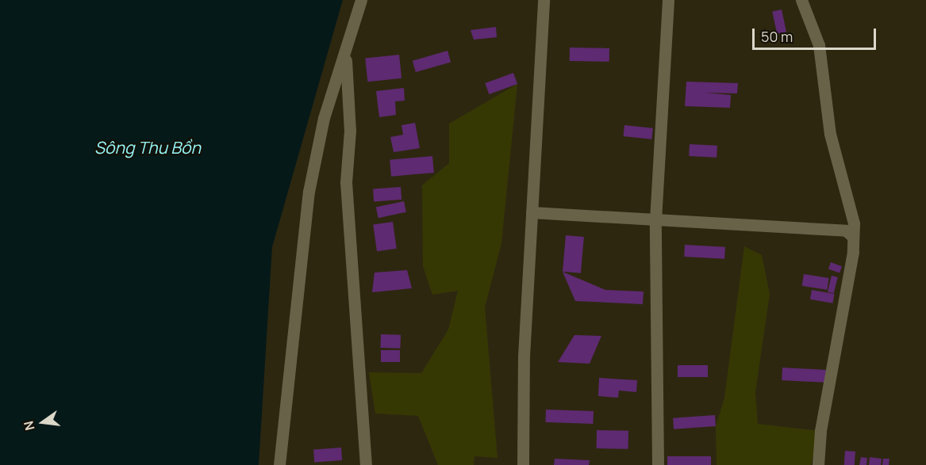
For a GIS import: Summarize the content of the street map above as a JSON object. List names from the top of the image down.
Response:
{
  "water": ["Sông Thu Bồn"],
  "scale_bar": "50 m",
  "north": "left"
}
